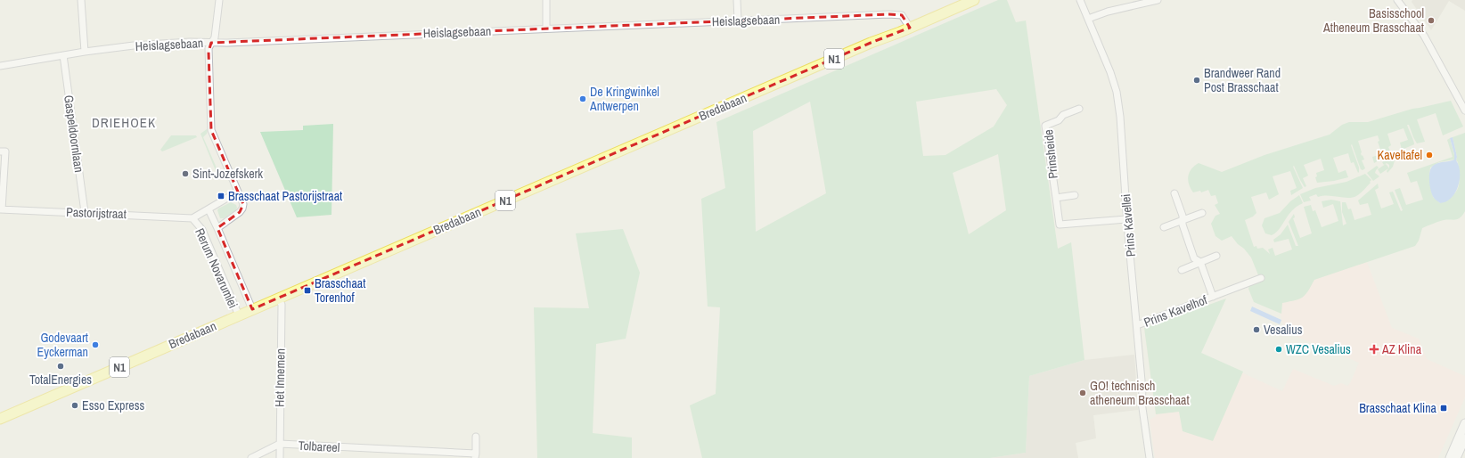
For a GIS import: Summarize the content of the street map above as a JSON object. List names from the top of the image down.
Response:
{
  "streets": {
    "main road": ["N1", "Bredabaan"],
    "street": [
      "Heislagsebaan",
      "Gaspeldoornlaan",
      "Prinsheide",
      "Pastorijstraat",
      "Prins Kavellei",
      "Rerum Novarumlei",
      "Prins Kavelhof",
      "Het Innemen",
      "Tolbareel"
    ]
  },
  "crossings": [
    ["Heislagsebaan", "Bredabaan"],
    ["Heislagsebaan", "Gaspeldoornlaan"],
    ["Heislagsebaan", "Rerum Novarumlei"],
    ["Bredabaan", "Rerum Novarumlei"],
    ["Bredabaan", "Het Innemen"],
    ["Gaspeldoornlaan", "Pastorijstraat"],
    ["Prinsheide", "Prins Kavellei"],
    ["Pastorijstraat", "Rerum Novarumlei"],
    ["Prins Kavellei", "Prins Kavelhof"],
    ["Het Innemen", "Tolbareel"]
  ],
  "districts": ["DRIEHOEK"],
  "places": {
    "other": [
      "Basisschool Atheneum Brasschaat",
      "Brandweer Rand Post Brasschaat",
      "De Kringwinkel Antwerpen",
      "Kaveltafel",
      "Sint-Jozefskerk",
      "Vesalius",
      "Godevaart Eyckerman",
      "WZC Vesalius",
      "TotalEnergies",
      "GO! technisch atheneum Brasschaat",
      "Esso Express"
    ],
    "transit": ["Brasschaat Pastorijstraat", "Brasschaat Torenhof", "Brasschaat Klina"],
    "health": ["AZ Klina"]
  }
}
